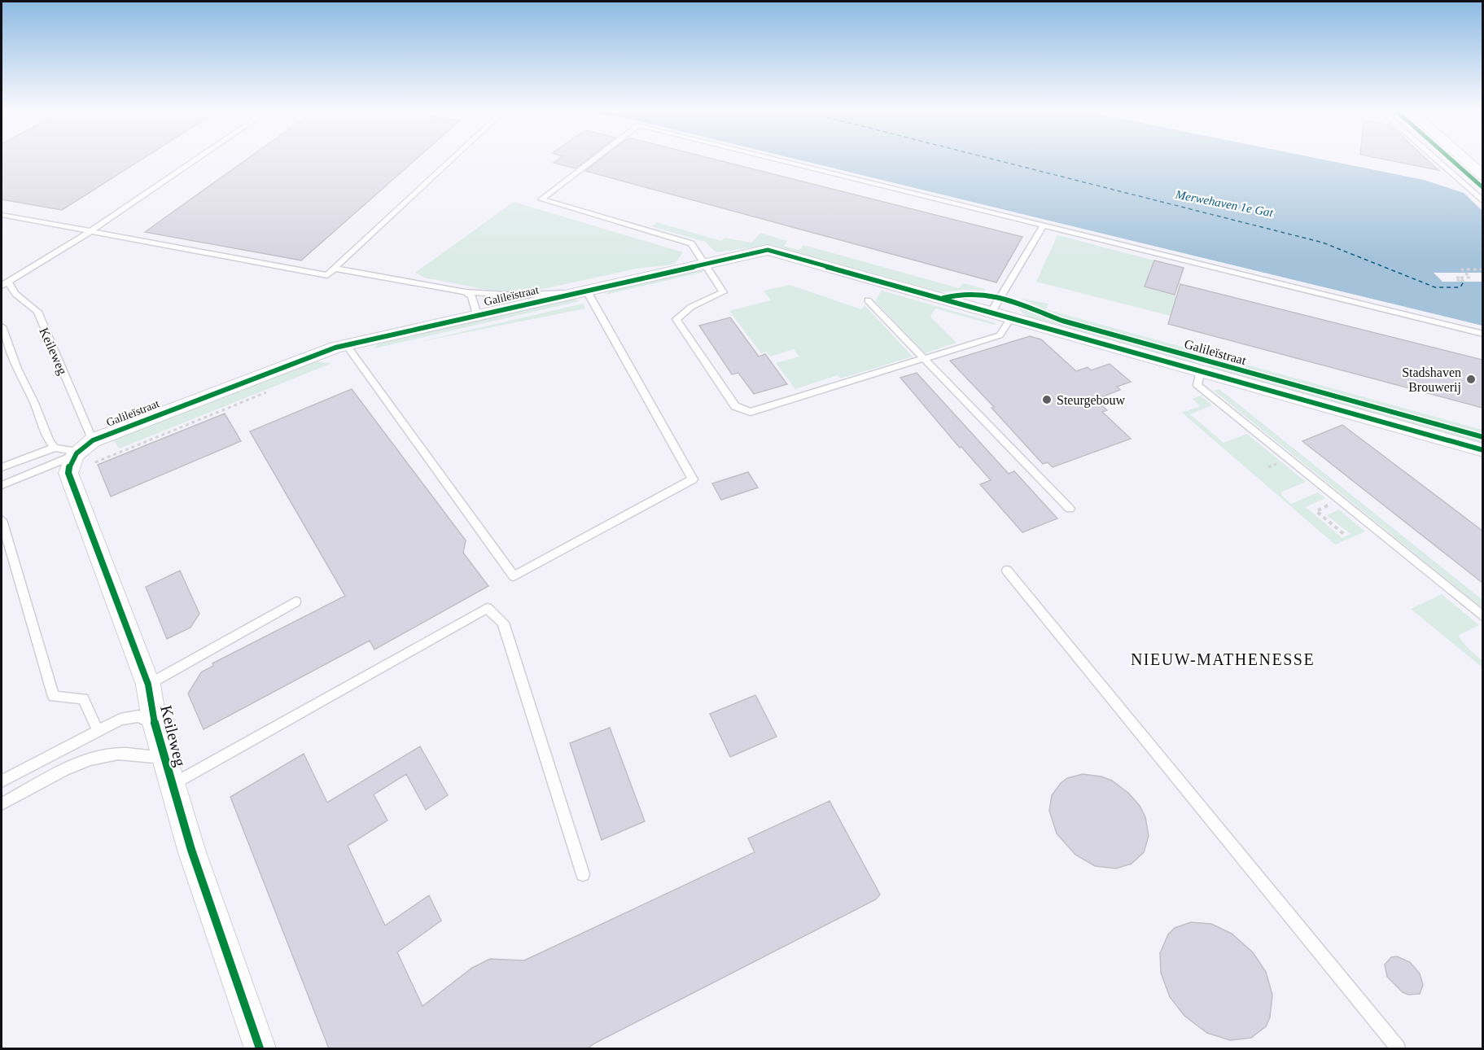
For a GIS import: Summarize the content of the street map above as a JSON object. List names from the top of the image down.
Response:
{
  "streets": {
    "street": ["Galileïstraat", "Keileweg"]
  },
  "crossings": [
    ["Galileïstraat", "Keileweg"]
  ],
  "districts": ["NIEUW-MATHENESSE"],
  "water": ["Merwehaven 1e Gat"],
  "places": ["Stadshaven Brouwerij", "Steurgebouw"]
}
